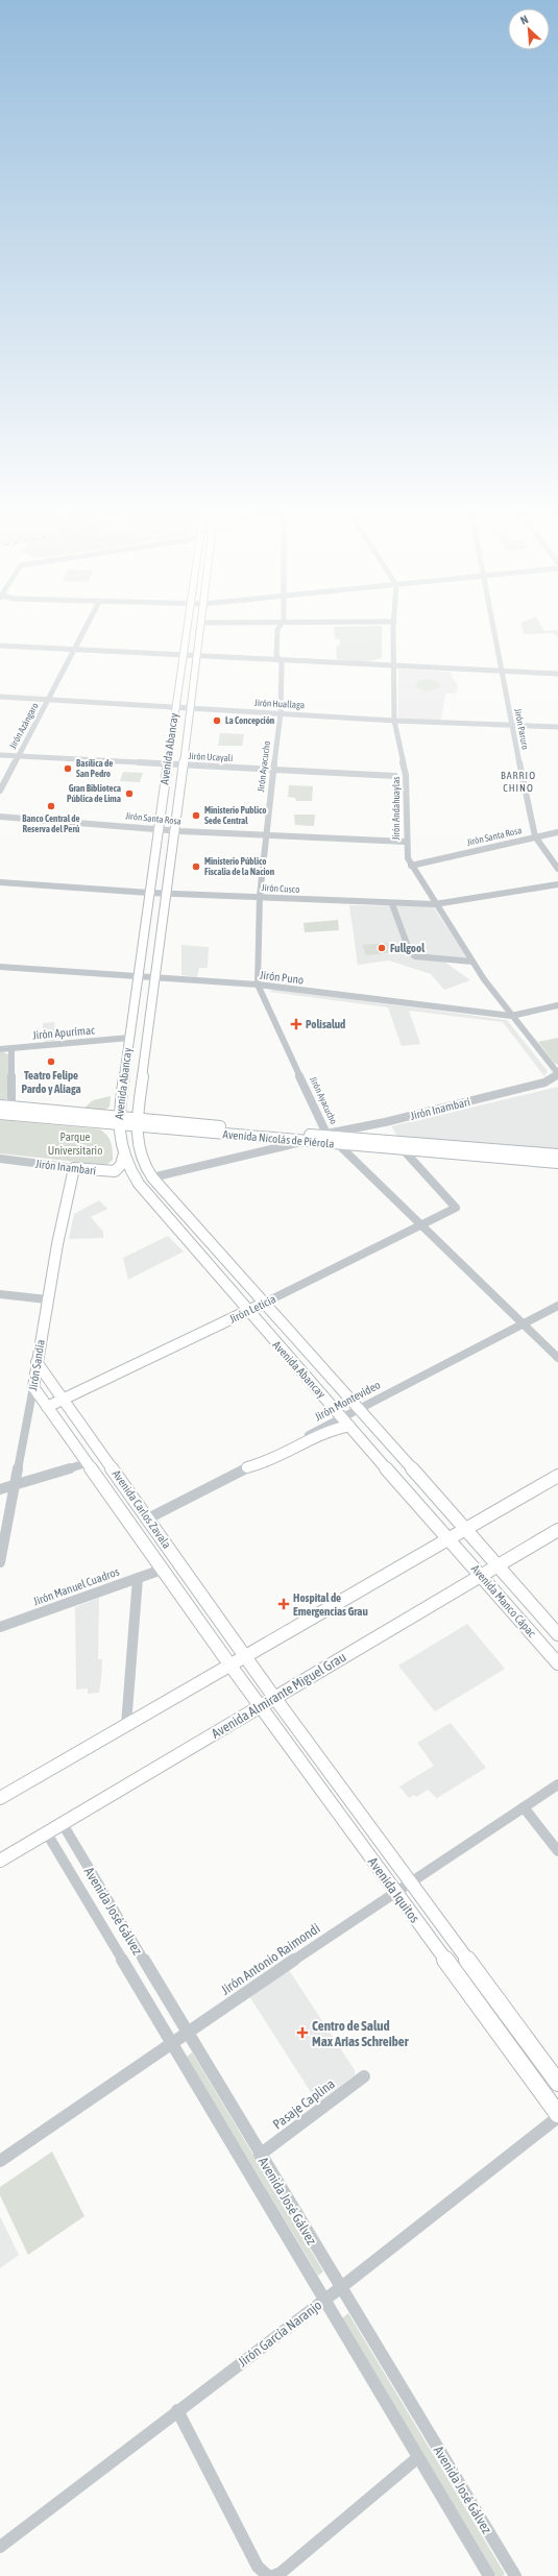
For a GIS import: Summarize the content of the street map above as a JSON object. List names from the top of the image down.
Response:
{
  "streets": {
    "main road": [
      "Avenida Abancay",
      "Jirón Inambari",
      "Avenida Nicolás de Piérola",
      "Jirón Leticia",
      "Jirón Sandía",
      "Avenida Carlos Zavala",
      "Avenida Manco Cápac",
      "Avenida Almirante Miguel Grau",
      "Avenida Iquitos"
    ],
    "street": [
      "Jirón Huallaga",
      "Jirón Azángaro",
      "Jirón Paruro",
      "Jirón Ucayali",
      "Jirón Ayacucho",
      "Jirón Andahuaylas",
      "Jirón Santa Rosa",
      "Jirón Cusco",
      "Jirón Puno",
      "Jirón Apurímac",
      "Jirón Montevideo",
      "Jirón Manuel Cuadros",
      "Avenida José Gálvez",
      "Jirón Antonio Raimondi",
      "Pasaje Caplina",
      "Jirón García Naranjo"
    ]
  },
  "crossings": [
    ["Jirón Huallaga", "Jirón Azángaro"],
    ["Jirón Huallaga", "Jirón Paruro"],
    ["Jirón Huallaga", "Avenida Abancay"],
    ["Jirón Huallaga", "Jirón Ayacucho"],
    ["Jirón Huallaga", "Jirón Andahuaylas"],
    ["Jirón Azángaro", "Jirón Ucayali"],
    ["Jirón Paruro", "Jirón Santa Rosa"],
    ["Avenida Abancay", "Jirón Ucayali"],
    ["Avenida Abancay", "Jirón Santa Rosa"],
    ["Avenida Abancay", "Jirón Cusco"],
    ["Avenida Abancay", "Jirón Puno"],
    ["Avenida Abancay", "Jirón Apurímac"],
    ["Avenida Abancay", "Jirón Inambari"],
    ["Avenida Abancay", "Avenida Nicolás de Piérola"],
    ["Avenida Abancay", "Jirón Leticia"],
    ["Avenida Abancay", "Jirón Montevideo"],
    ["Avenida Abancay", "Avenida Manco Cápac"],
    ["Jirón Ucayali", "Jirón Ayacucho"],
    ["Jirón Ucayali", "Jirón Andahuaylas"],
    ["Jirón Ayacucho", "Jirón Santa Rosa"],
    ["Jirón Ayacucho", "Jirón Cusco"],
    ["Jirón Ayacucho", "Jirón Puno"],
    ["Jirón Ayacucho", "Jirón Inambari"],
    ["Jirón Ayacucho", "Avenida Nicolás de Piérola"],
    ["Jirón Andahuaylas", "Jirón Santa Rosa"],
    ["Jirón Andahuaylas", "Jirón Cusco"],
    ["Jirón Andahuaylas", "Jirón Puno"],
    ["Jirón Andahuaylas", "Jirón Inambari"],
    ["Jirón Inambari", "Avenida Nicolás de Piérola"],
    ["Jirón Inambari", "Jirón Sandía"],
    ["Avenida Nicolás de Piérola", "Jirón Leticia"],
    ["Jirón Leticia", "Avenida Carlos Zavala"],
    ["Jirón Sandía", "Avenida Carlos Zavala"],
    ["Avenida Carlos Zavala", "Jirón Manuel Cuadros"],
    ["Avenida Carlos Zavala", "Avenida Iquitos"],
    ["Avenida Manco Cápac", "Avenida Almirante Miguel Grau"],
    ["Avenida Almirante Miguel Grau", "Avenida Iquitos"],
    ["Avenida Almirante Miguel Grau", "Avenida José Gálvez"],
    ["Avenida Iquitos", "Jirón Antonio Raimondi"],
    ["Avenida Iquitos", "Jirón García Naranjo"],
    ["Avenida José Gálvez", "Jirón Antonio Raimondi"],
    ["Avenida José Gálvez", "Pasaje Caplina"],
    ["Avenida José Gálvez", "Jirón García Naranjo"]
  ],
  "districts": ["BARRIO CHINO"],
  "parks": ["Parque Universitario"],
  "places": {
    "other": [
      "La Concepción",
      "Basílica de San Pedro",
      "Gran Biblioteca Pública de Lima",
      "Banco Central de Reserva del Perú",
      "Ministerio Publico Sede Central",
      "Ministerio Público Fiscalia de la Nacion",
      "Fullgool",
      "Teatro Felipe Pardo y Aliaga"
    ],
    "health": ["Polisalud", "Hospital de Emergencias Grau", "Centro de Salud Max Arias Schreiber"]
  },
  "north": "top left"
}
